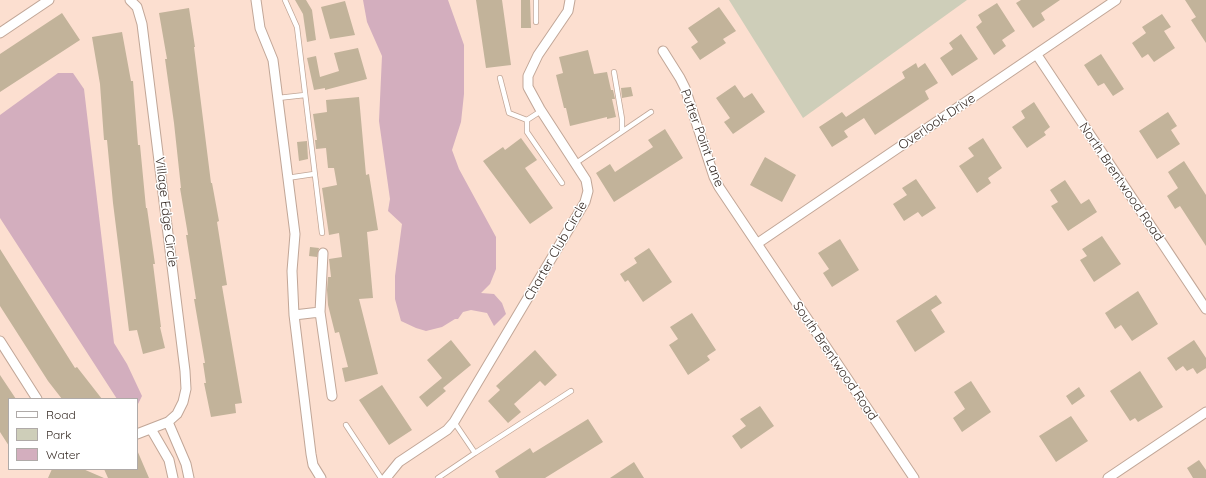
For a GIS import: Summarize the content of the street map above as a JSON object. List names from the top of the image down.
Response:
{
  "streets": {
    "street": [
      "Overlook Drive",
      "Putter Point Lane",
      "North Brentwood Road",
      "Village Edge Circle",
      "Charter Club Circle",
      "South Brentwood Road"
    ]
  },
  "crossings": [
    ["Overlook Drive", "Putter Point Lane"],
    ["Overlook Drive", "North Brentwood Road"],
    ["Overlook Drive", "South Brentwood Road"],
    ["Putter Point Lane", "South Brentwood Road"]
  ],
  "legend": ["Road", "Park", "Water"]
}
